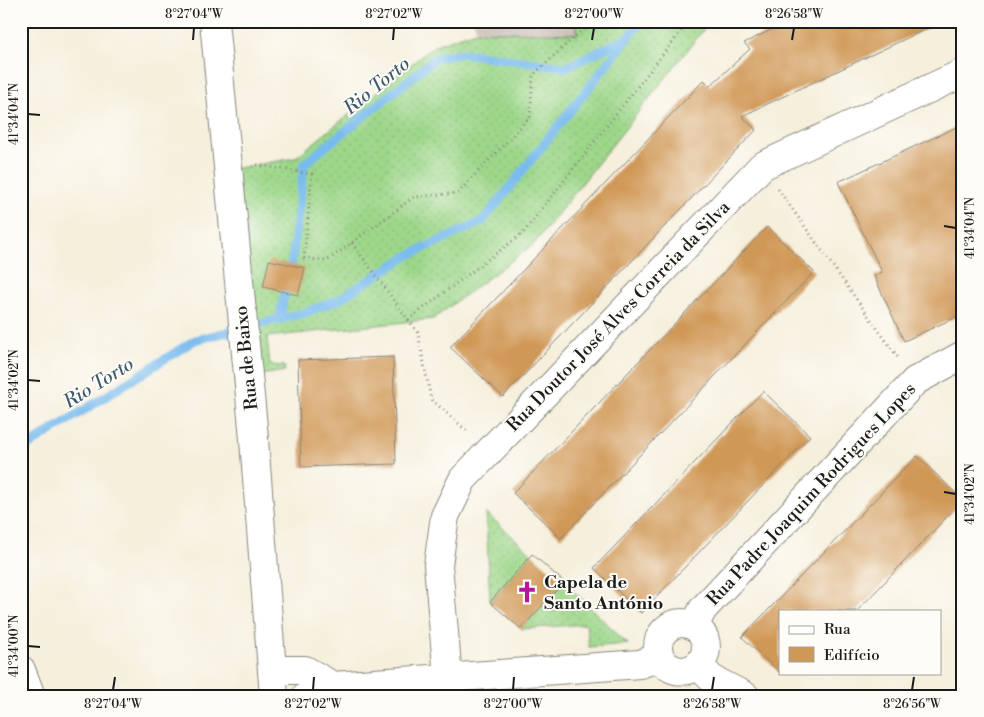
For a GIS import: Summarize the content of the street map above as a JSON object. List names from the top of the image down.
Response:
{
  "streets": {
    "street": ["Rua Doutor José Alves Correia da Silva", "Rua de Baixo", "Rua Padre Joaquim Rodrigues Lopes"]
  },
  "water": ["Rio Torto"],
  "places": {
    "church": ["Capela de Santo António"]
  },
  "legend": ["Rua", "Edifício"],
  "coordinates": [
    "8°27'04\"W",
    "8°27'02\"W",
    "8°27'00\"W",
    "8°26'58\"W",
    "41°34'04\"N",
    "41°34'02\"N",
    "41°34'00\"N",
    "8°26'56\"W"
  ]
}
